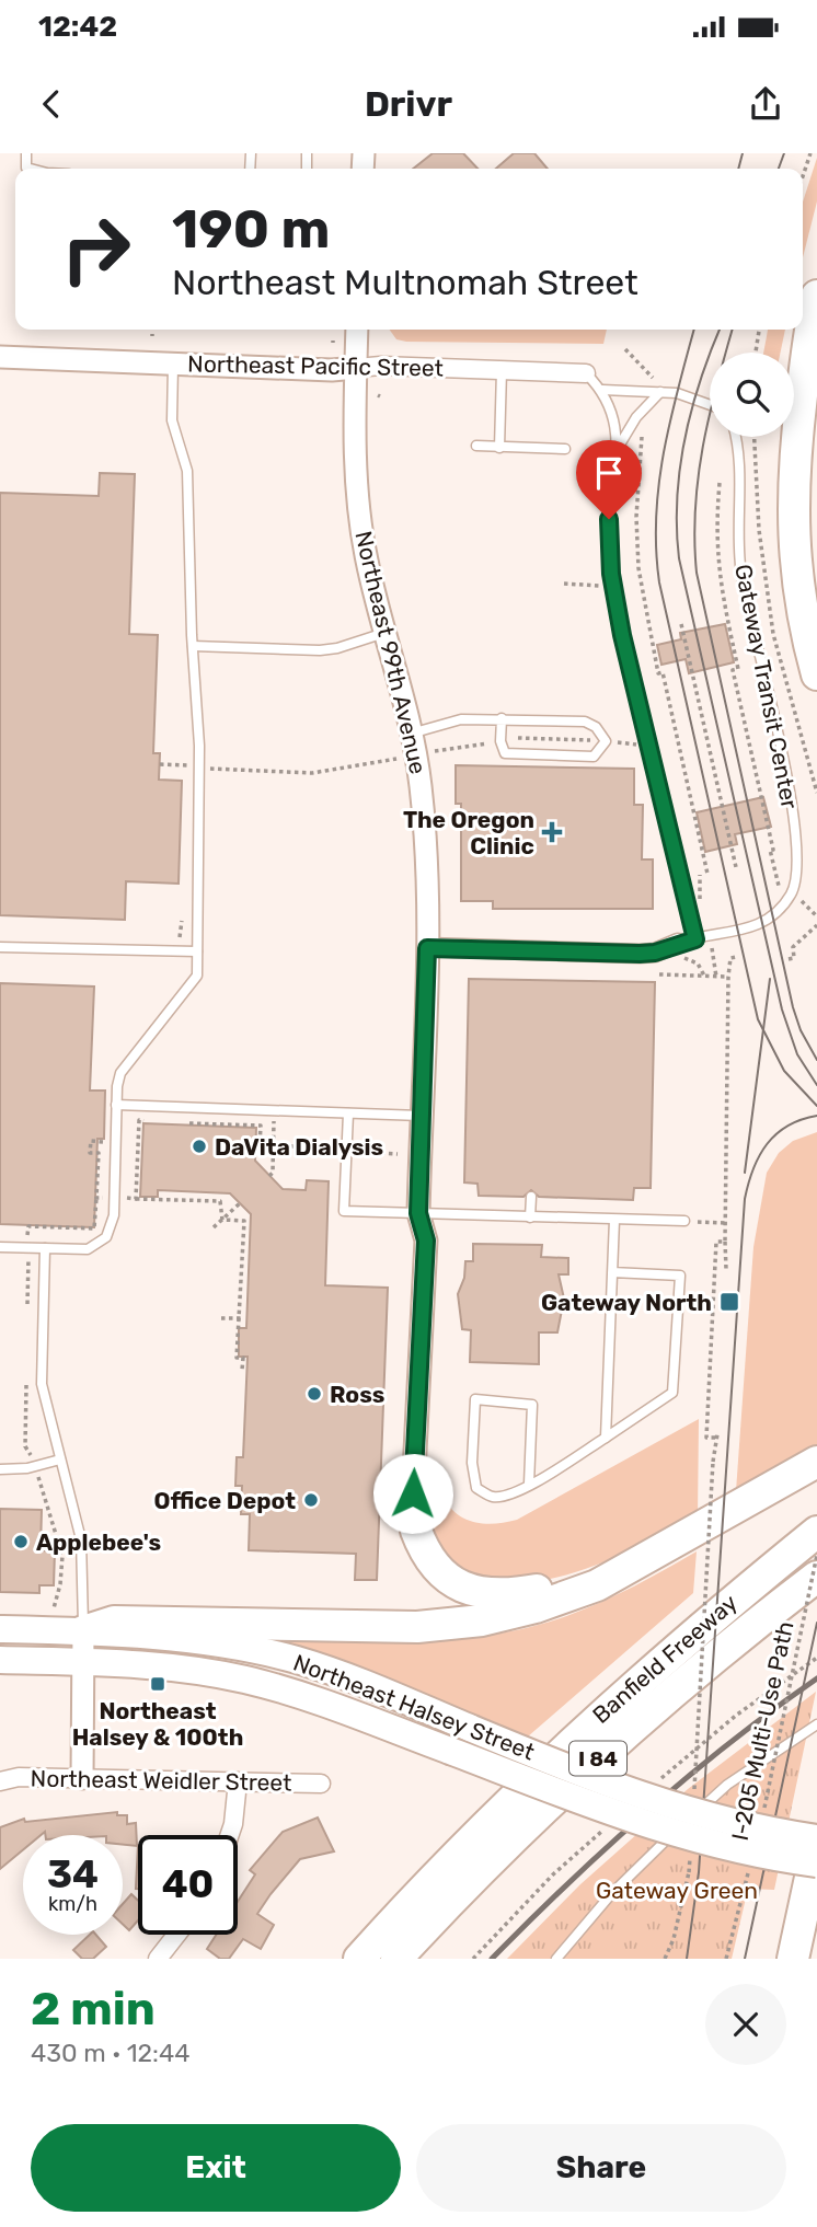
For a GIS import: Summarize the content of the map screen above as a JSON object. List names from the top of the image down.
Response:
{
  "streets": {
    "highway": ["Banfield Freeway", "I 84"],
    "main road": ["Northeast Halsey Street"],
    "street": ["Northeast Pacific Street", "Northeast 99th Avenue", "Northeast Weidler Street"],
    "lane": ["Gateway Transit Center"],
    "path": ["I-205 Multi-Use Path"]
  },
  "crossings": [
    ["Northeast Pacific Street", "Northeast 99th Avenue"]
  ],
  "parks": ["Gateway Green"],
  "places": {
    "health": ["The Oregon Clinic"],
    "other": [
      "DaVita Dialysis",
      "Ross",
      "Office Depot",
      "Applebee's"
    ],
    "transit": ["Gateway North", "Northeast Halsey & 100th"]
  },
  "page": {
    "status": "12:42",
    "header": "Drivr",
    "turn": ["190 m", "Northeast Multnomah Street"],
    "speed": "34 km/h",
    "limit": "40",
    "heading": ["2 min", "430 m · 12:44"],
    "buttons": ["Exit", "Share"]
  }
}
